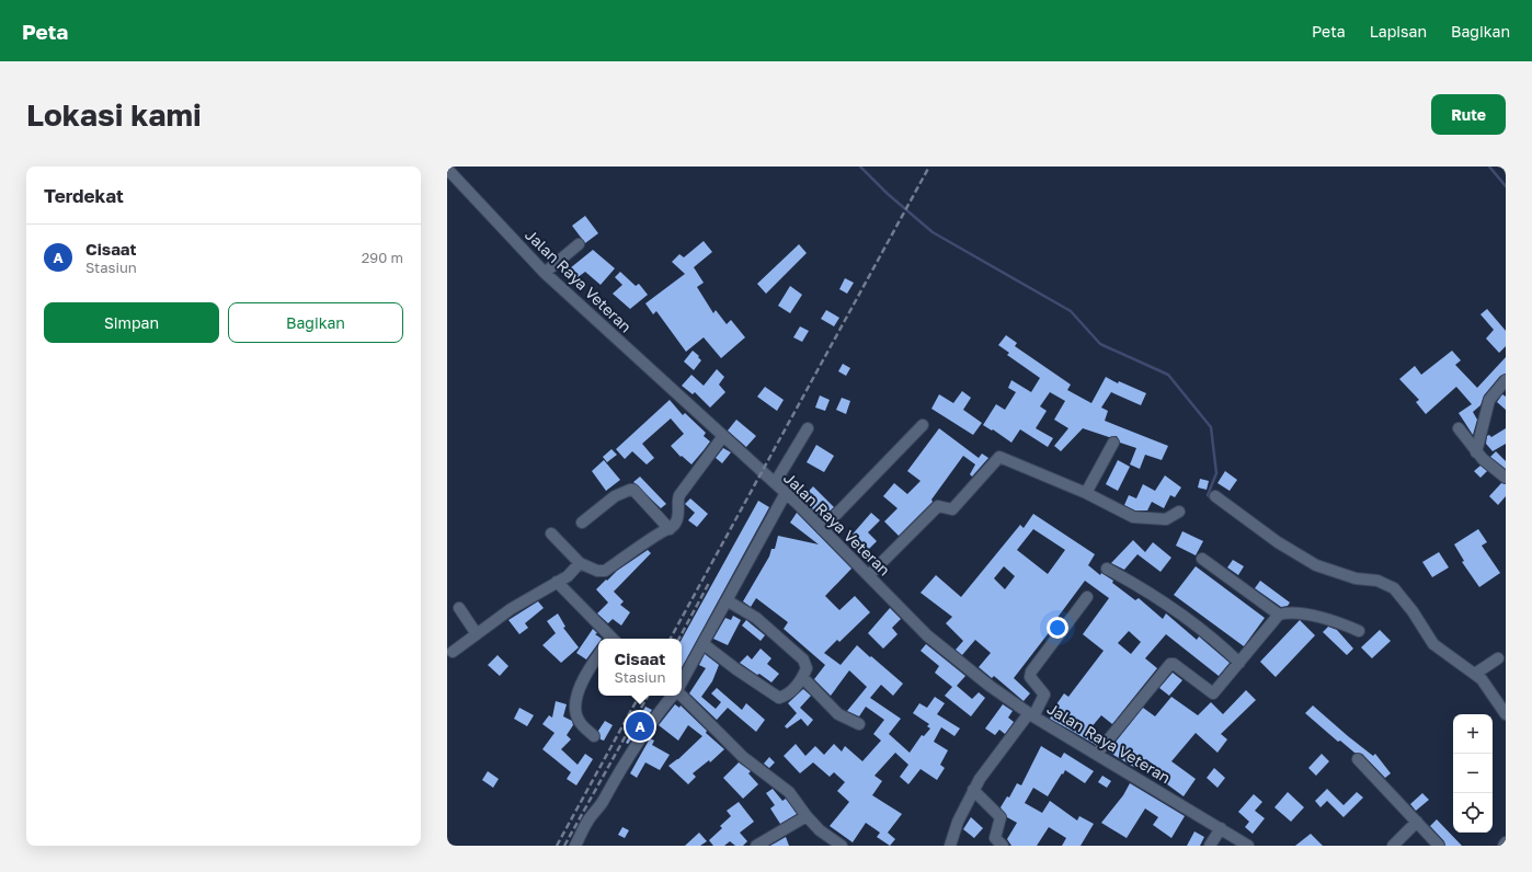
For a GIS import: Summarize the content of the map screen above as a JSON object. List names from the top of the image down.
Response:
{
  "streets": {
    "street": ["Jalan Raya Veteran"]
  },
  "page": {
    "header": "Peta",
    "nav": ["Peta", "Lapisan", "Bagikan"],
    "buttons": [
      "Rute",
      ["Simpan", "Bagikan"]
    ],
    "title": "Lokasi kami",
    "heading": "Terdekat",
    "list": [
      {
        "mark": "A",
        "name": "Cisaat",
        "note": "Stasiun",
        "value": "290 m"
      }
    ],
    "popup": ["Cisaat", "Stasiun"],
    "pins": "A",
    "map_buttons": ["+", "−"]
  }
}
